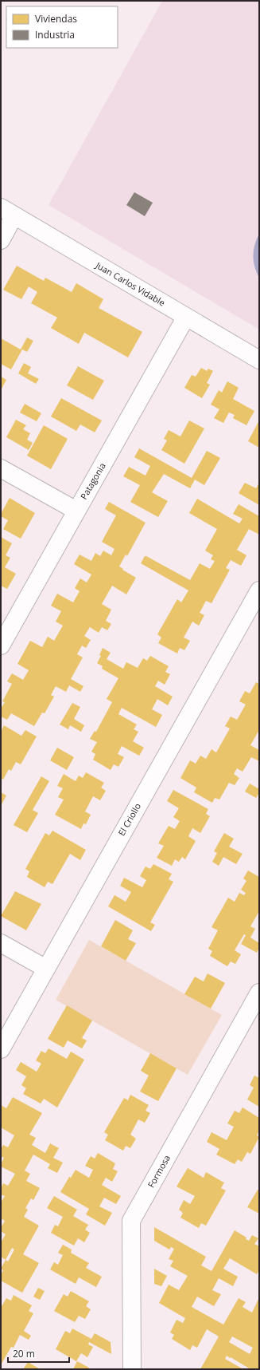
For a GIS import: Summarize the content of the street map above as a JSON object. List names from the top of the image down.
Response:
{
  "streets": {
    "street": [
      "Juan Carlos Vidable",
      "Patagonia",
      "El Criollo",
      "Formosa"
    ]
  },
  "crossings": [
    ["Juan Carlos Vidable", "Patagonia"]
  ],
  "legend": ["Viviendas", "Industria"],
  "scale_bar": "20 m"
}
